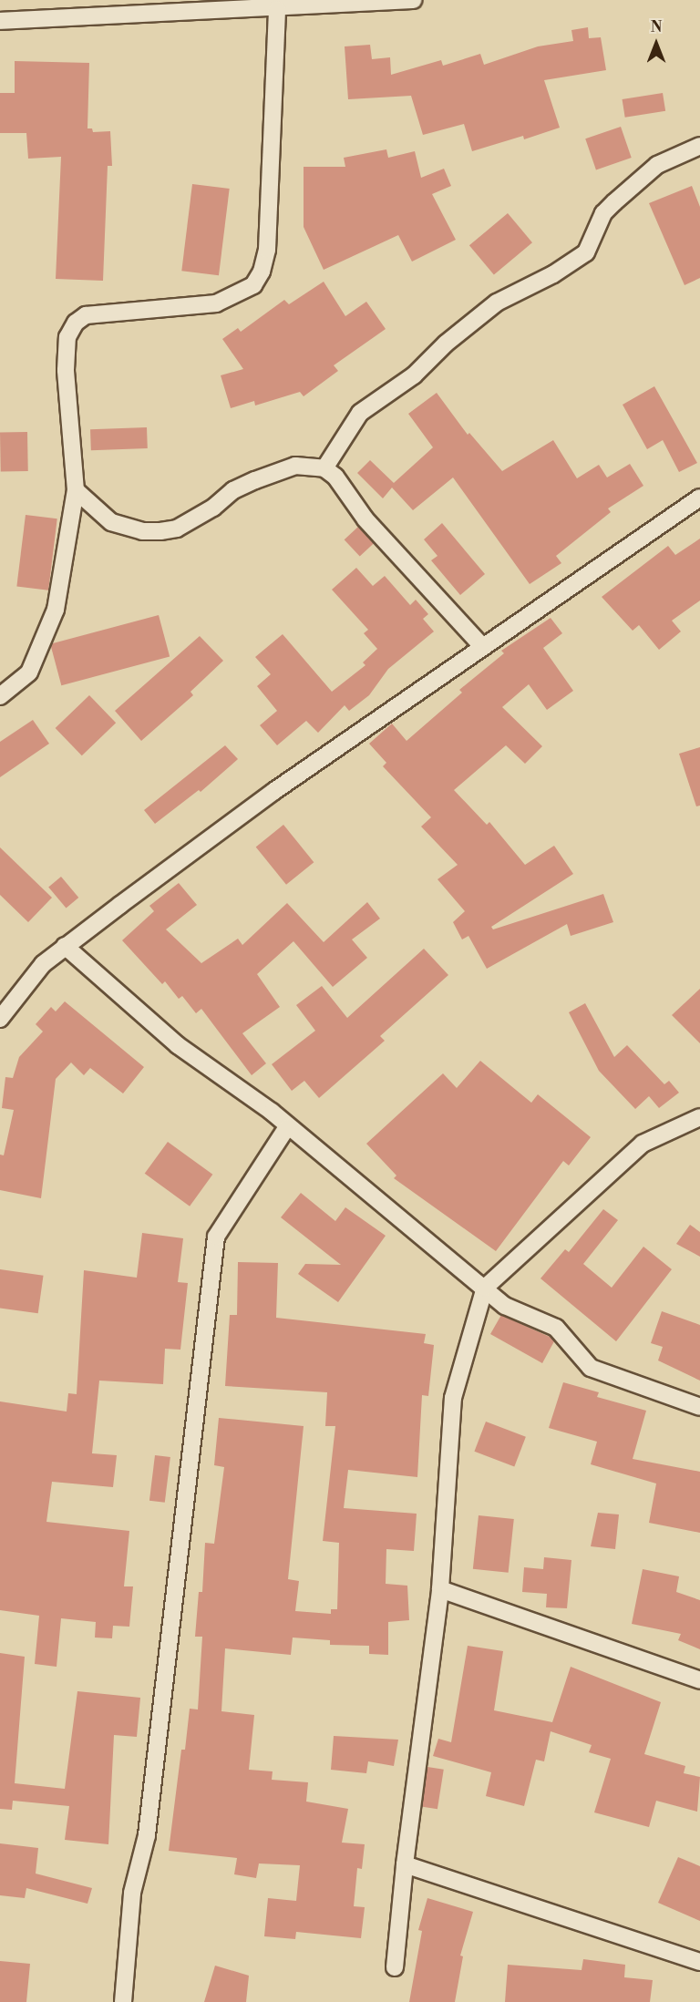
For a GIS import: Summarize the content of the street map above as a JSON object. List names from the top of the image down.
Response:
{
  "north": "top"
}
